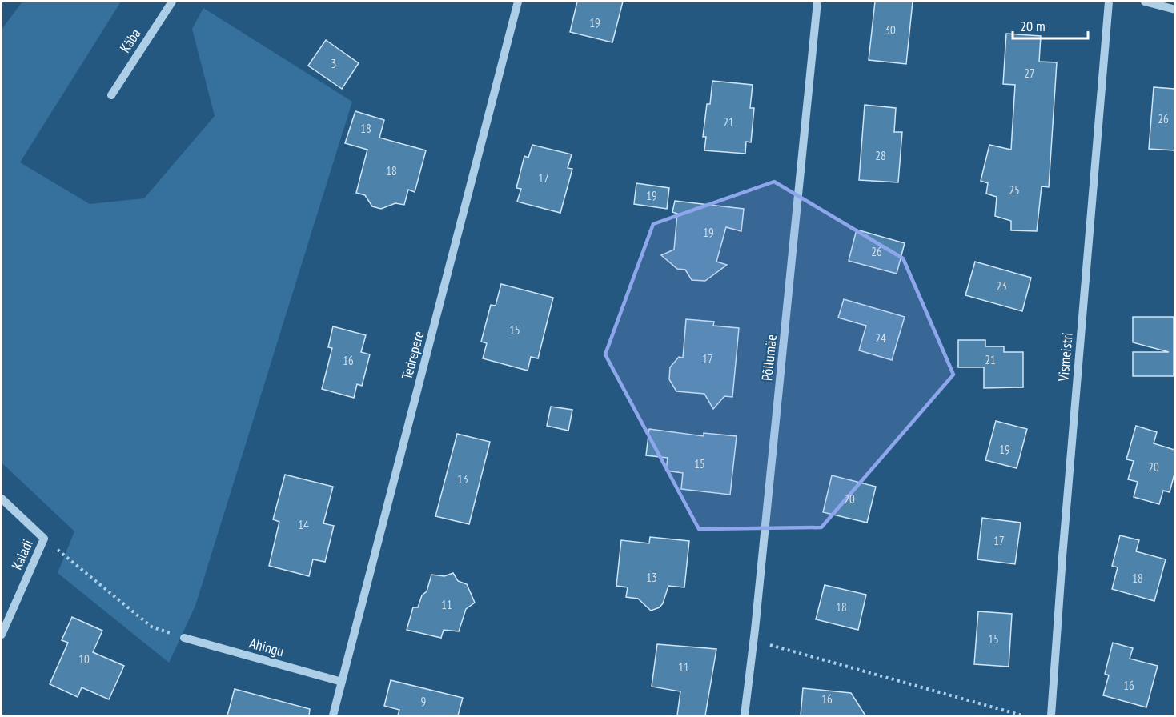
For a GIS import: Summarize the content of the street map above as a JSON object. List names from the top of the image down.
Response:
{
  "streets": {
    "street": [
      "Käba",
      "Tedrepere",
      "Vismeistri",
      "Põllumäe",
      "Kaladi",
      "Ahingu"
    ]
  },
  "crossings": [
    ["Tedrepere", "Ahingu"]
  ],
  "house_numbers": [
    "19",
    "30",
    "3",
    "27",
    "26",
    "21",
    "18",
    "28",
    "18",
    "17",
    "25",
    "19",
    "19",
    "26",
    "23",
    "15",
    "24",
    "17",
    "21",
    "16",
    "19",
    "15",
    "20",
    "13",
    "20",
    "14",
    "17",
    "13",
    "18",
    "11",
    "18",
    "15",
    "10",
    "11",
    "16",
    "16",
    "9"
  ],
  "scale_bar": "20 m"
}
